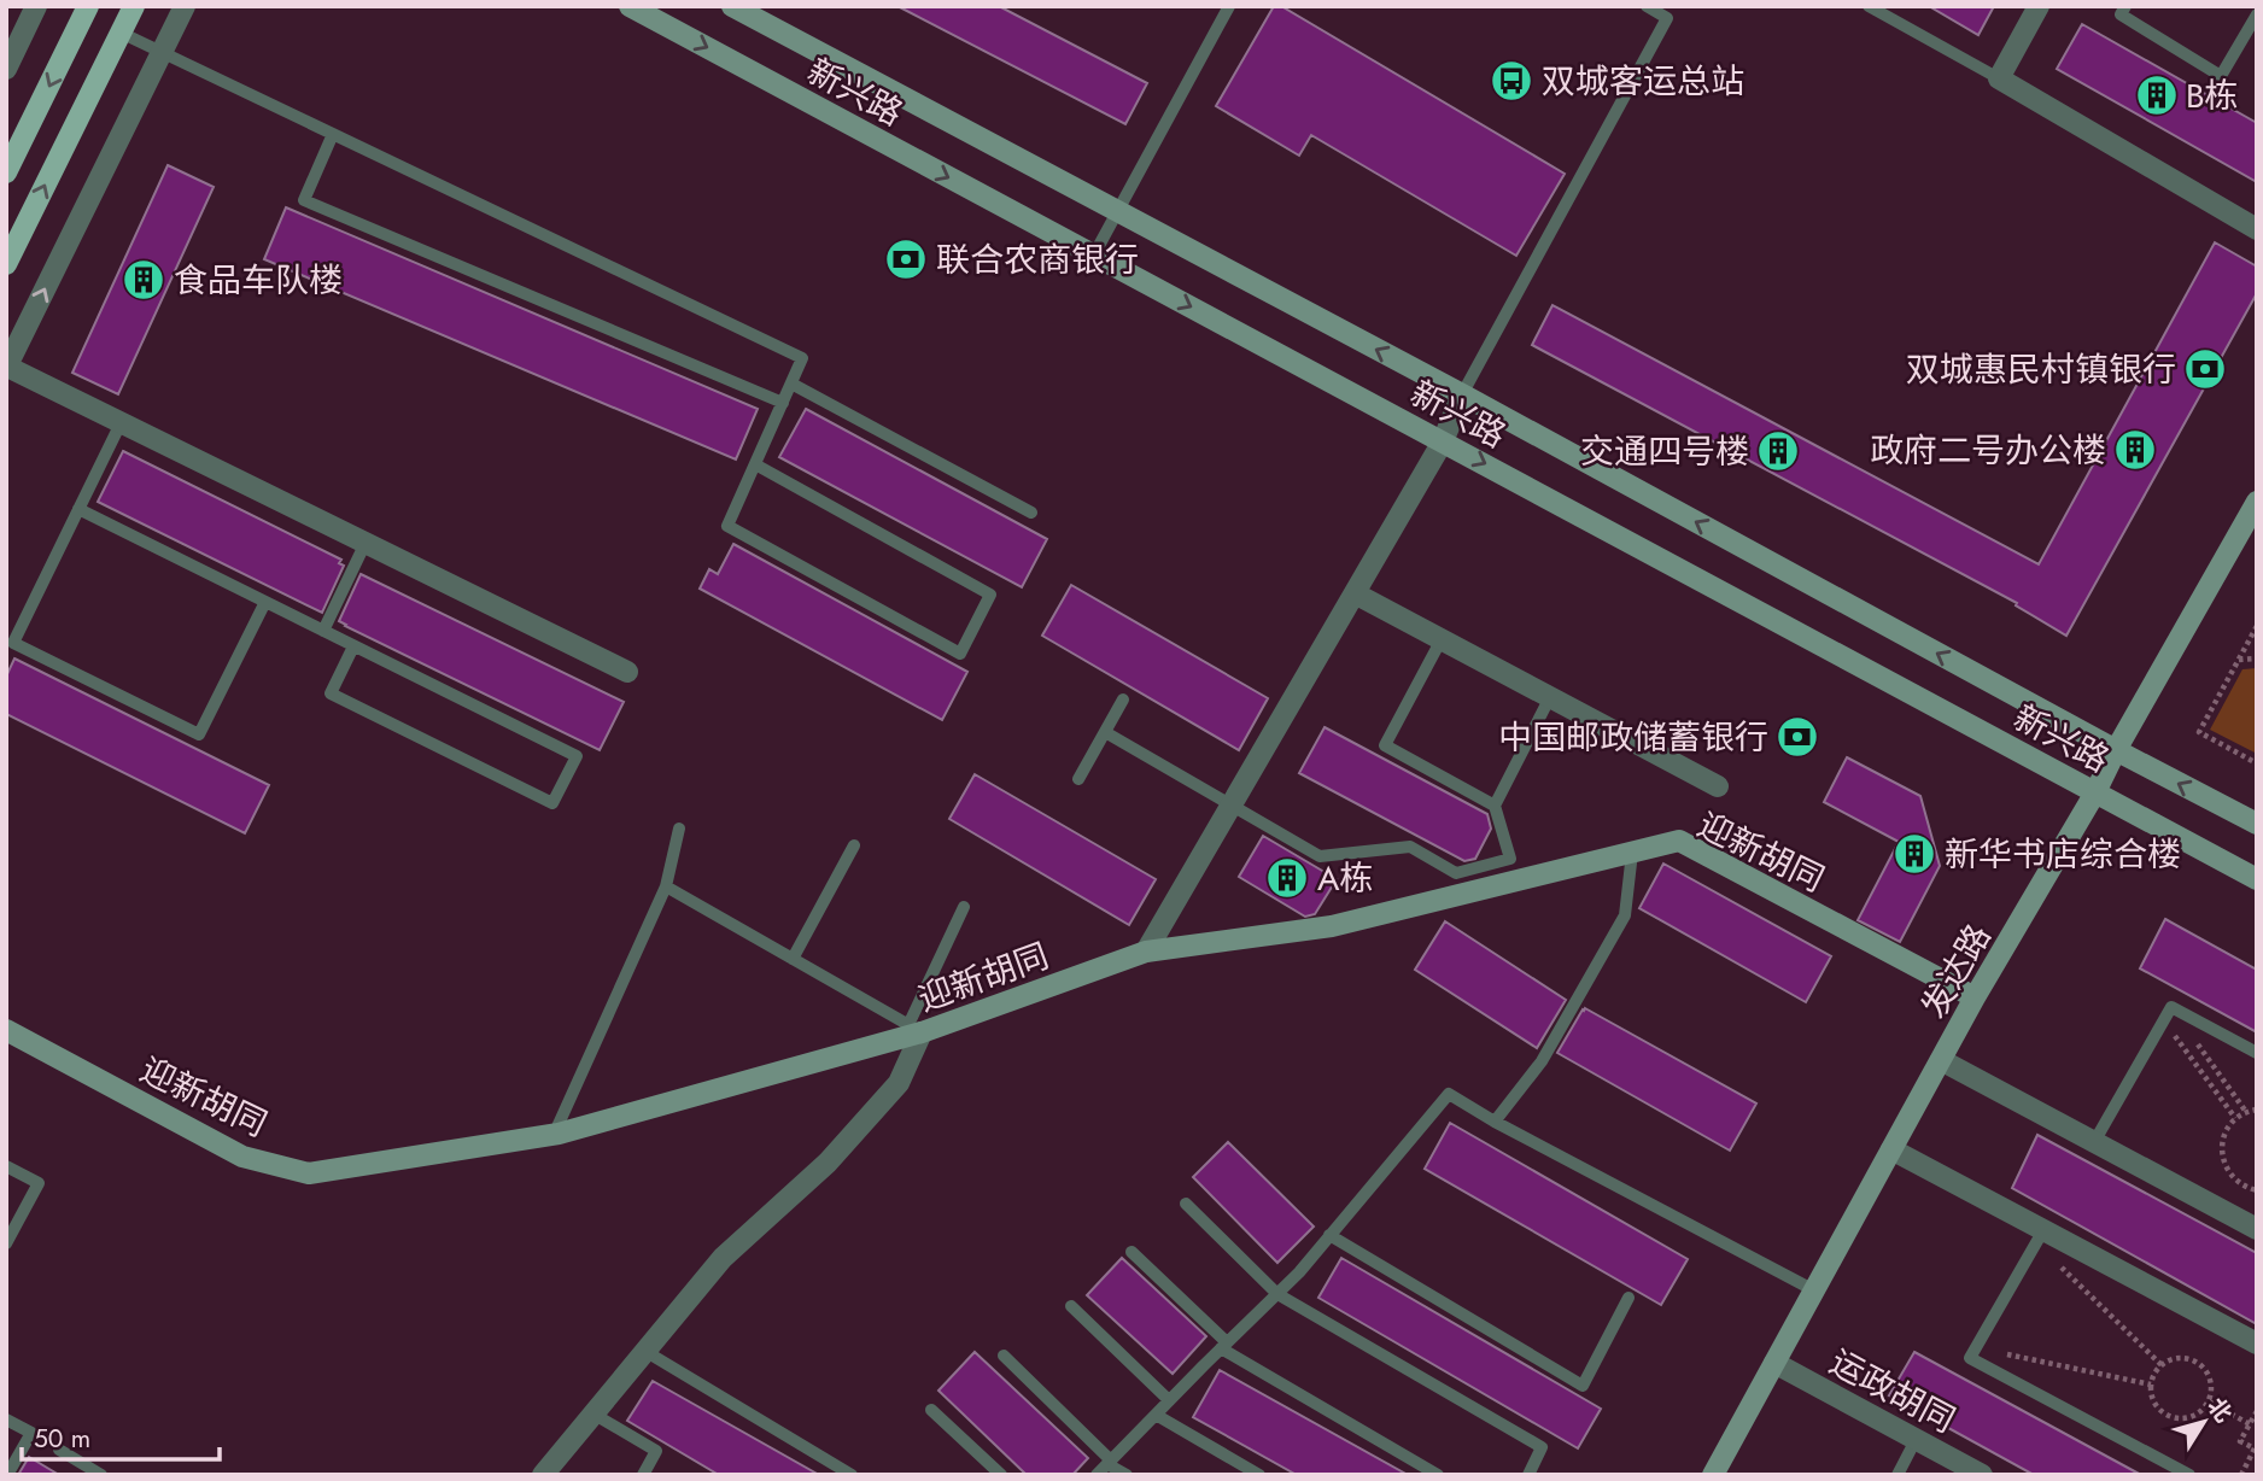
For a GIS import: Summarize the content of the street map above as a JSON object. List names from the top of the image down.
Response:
{
  "streets": {
    "main road": ["新兴路", "迎新胡同", "发达路"],
    "street": ["运政胡同"]
  },
  "crossings": [
    ["新兴路", "发达路"],
    ["迎新胡同", "发达路"],
    ["发达路", "运政胡同"]
  ],
  "places": {
    "bus stop": ["双城客运总站"],
    "building": [
      "B栋",
      "食品车队楼",
      "政府二号办公楼",
      "交通四号楼",
      "新华书店综合楼",
      "A栋"
    ],
    "bank": ["联合农商银行", "双城惠民村镇银行", "中国邮政储蓄银行"]
  },
  "scale_bar": "50 m",
  "north": "top right"
}
